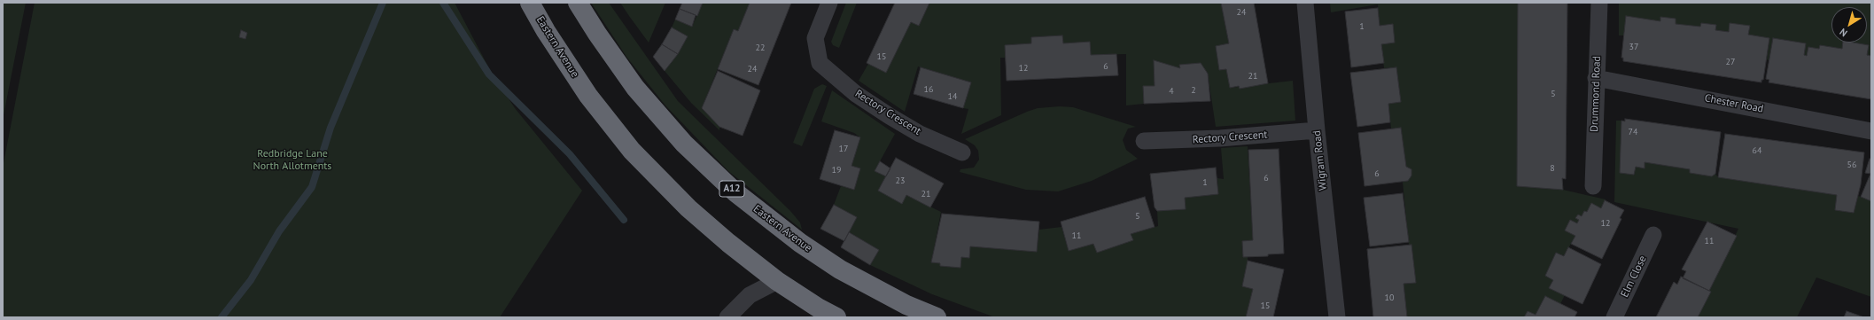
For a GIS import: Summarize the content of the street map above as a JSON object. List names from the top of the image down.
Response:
{
  "streets": {
    "highway": ["Eastern Avenue", "A12"],
    "street": [
      "Drummond Road",
      "Chester Road",
      "Rectory Crescent",
      "Wigram Road",
      "Elm Close"
    ]
  },
  "crossings": [
    ["Drummond Road", "Chester Road"],
    ["Rectory Crescent", "Wigram Road"]
  ],
  "parks": ["Redbridge Lane North Allotments"],
  "house_numbers": [
    "24",
    "1",
    "37",
    "22",
    "15",
    "27",
    "6",
    "12",
    "24",
    "21",
    "16",
    "2",
    "4",
    "5",
    "14",
    "74",
    "17",
    "64",
    "56",
    "8",
    "19",
    "6",
    "6",
    "23",
    "1",
    "21",
    "5",
    "12",
    "11",
    "11",
    "10",
    "15"
  ],
  "north": "bottom left"
}
